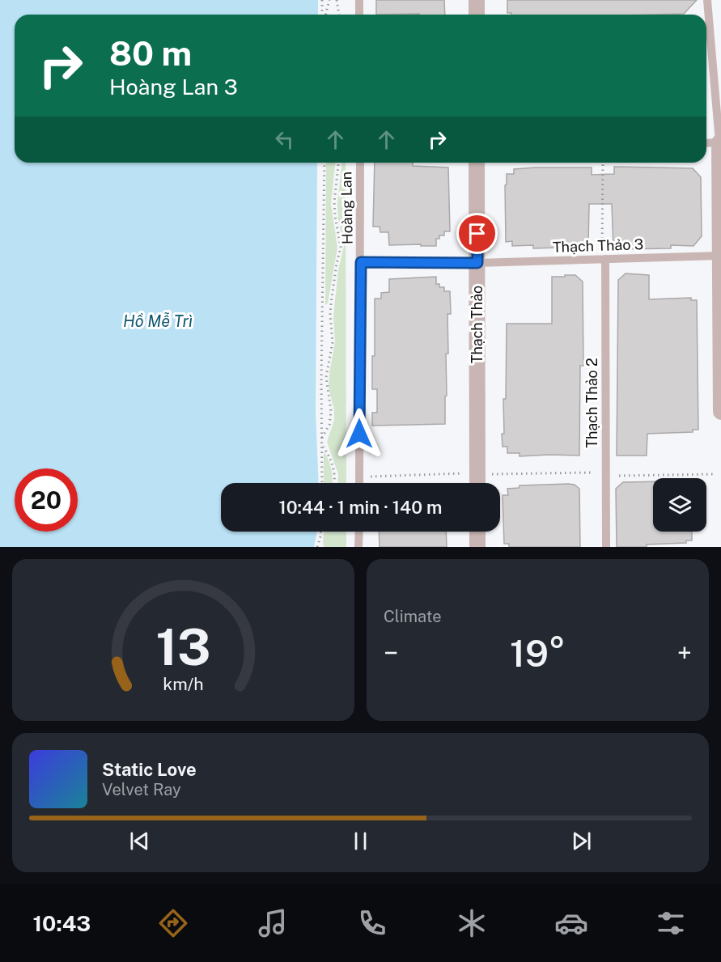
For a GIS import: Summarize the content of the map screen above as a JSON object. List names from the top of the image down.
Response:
{
  "streets": {
    "street": ["Thạch Thảo"],
    "lane": ["Hoàng Lan", "Thạch Thảo 3", "Thạch Thảo 2"]
  },
  "crossings": [
    ["Hoàng Lan", "Thạch Thảo 3"],
    ["Thạch Thảo 3", "Thạch Thảo"],
    ["Thạch Thảo 3", "Thạch Thảo 2"]
  ],
  "water": ["Hồ Mễ Trì"],
  "page": {
    "turn": ["80 m", "Hoàng Lan 3"],
    "limit": "20",
    "trip": "10:44 · 1 min · 140 m",
    "tile": "Climate",
    "heat": ["−", "19°", "+"],
    "song": ["Static Love", "Velvet Ray"],
    "tabs": "10:43",
    "gauge": ["13", "km/h"]
  }
}
